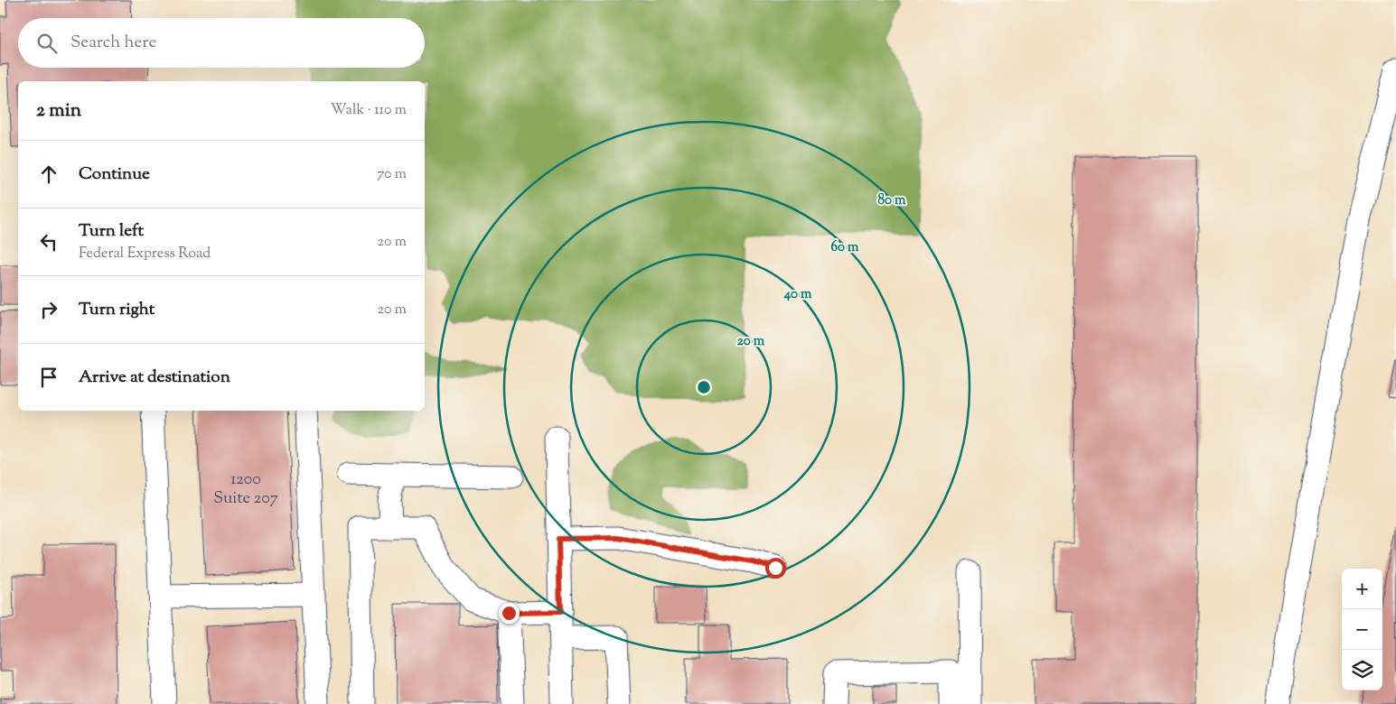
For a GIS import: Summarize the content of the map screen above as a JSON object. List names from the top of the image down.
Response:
{
  "house_numbers": ["1200 Suite 207"],
  "page": {
    "search": "Search here",
    "heading": ["2 min", "Walk · 110 m"],
    "list": [
      ["Continue", "70 m"],
      ["Turn left", "Federal Express Road", "20 m"],
      ["Turn right", "20 m"],
      "Arrive at destination"
    ],
    "map_buttons": ["+", "−"]
  },
  "rings": [
    "80 m",
    "60 m",
    "40 m",
    "20 m"
  ]
}
